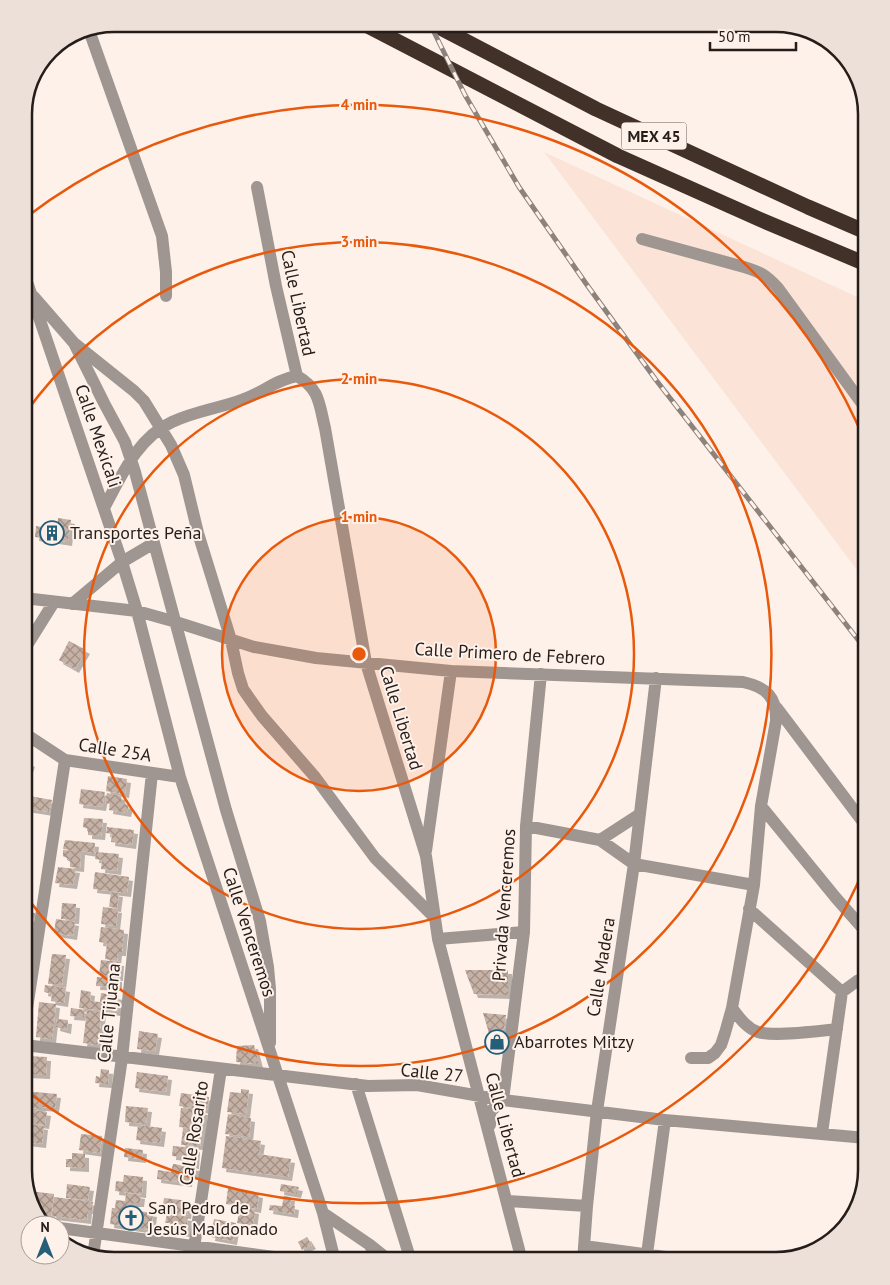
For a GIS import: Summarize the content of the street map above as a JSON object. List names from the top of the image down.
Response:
{
  "streets": {
    "highway": ["MEX 45"],
    "street": [
      "Calle Libertad",
      "Calle Mexicali",
      "Calle Primero de Febrero",
      "Calle 25A",
      "Privada Venceremos",
      "Calle Venceremos",
      "Calle Madera",
      "Calle Tijuana",
      "Calle 27",
      "Calle Rosarito"
    ]
  },
  "crossings": [
    ["Calle Libertad", "Calle Primero de Febrero"],
    ["Calle Libertad", "Privada Venceremos"],
    ["Calle Libertad", "Calle 27"],
    ["Calle Mexicali", "Calle Primero de Febrero"],
    ["Calle Mexicali", "Calle Venceremos"],
    ["Calle Primero de Febrero", "Privada Venceremos"],
    ["Calle Primero de Febrero", "Calle Venceremos"],
    ["Calle Primero de Febrero", "Calle Madera"],
    ["Calle 25A", "Calle Venceremos"],
    ["Calle 25A", "Calle Tijuana"],
    ["Privada Venceremos", "Calle 27"],
    ["Calle Venceremos", "Calle 27"],
    ["Calle Madera", "Calle 27"],
    ["Calle Tijuana", "Calle 27"],
    ["Calle 27", "Calle Rosarito"]
  ],
  "places": {
    "building": ["Transportes Peña"],
    "shop": ["Abarrotes Mitzy"],
    "church": ["San Pedro de Jesús Maldonado"]
  },
  "scale_bar": "50 m",
  "north": "top",
  "rings": [
    "4 min",
    "3 min",
    "2 min",
    "1 min"
  ]
}
